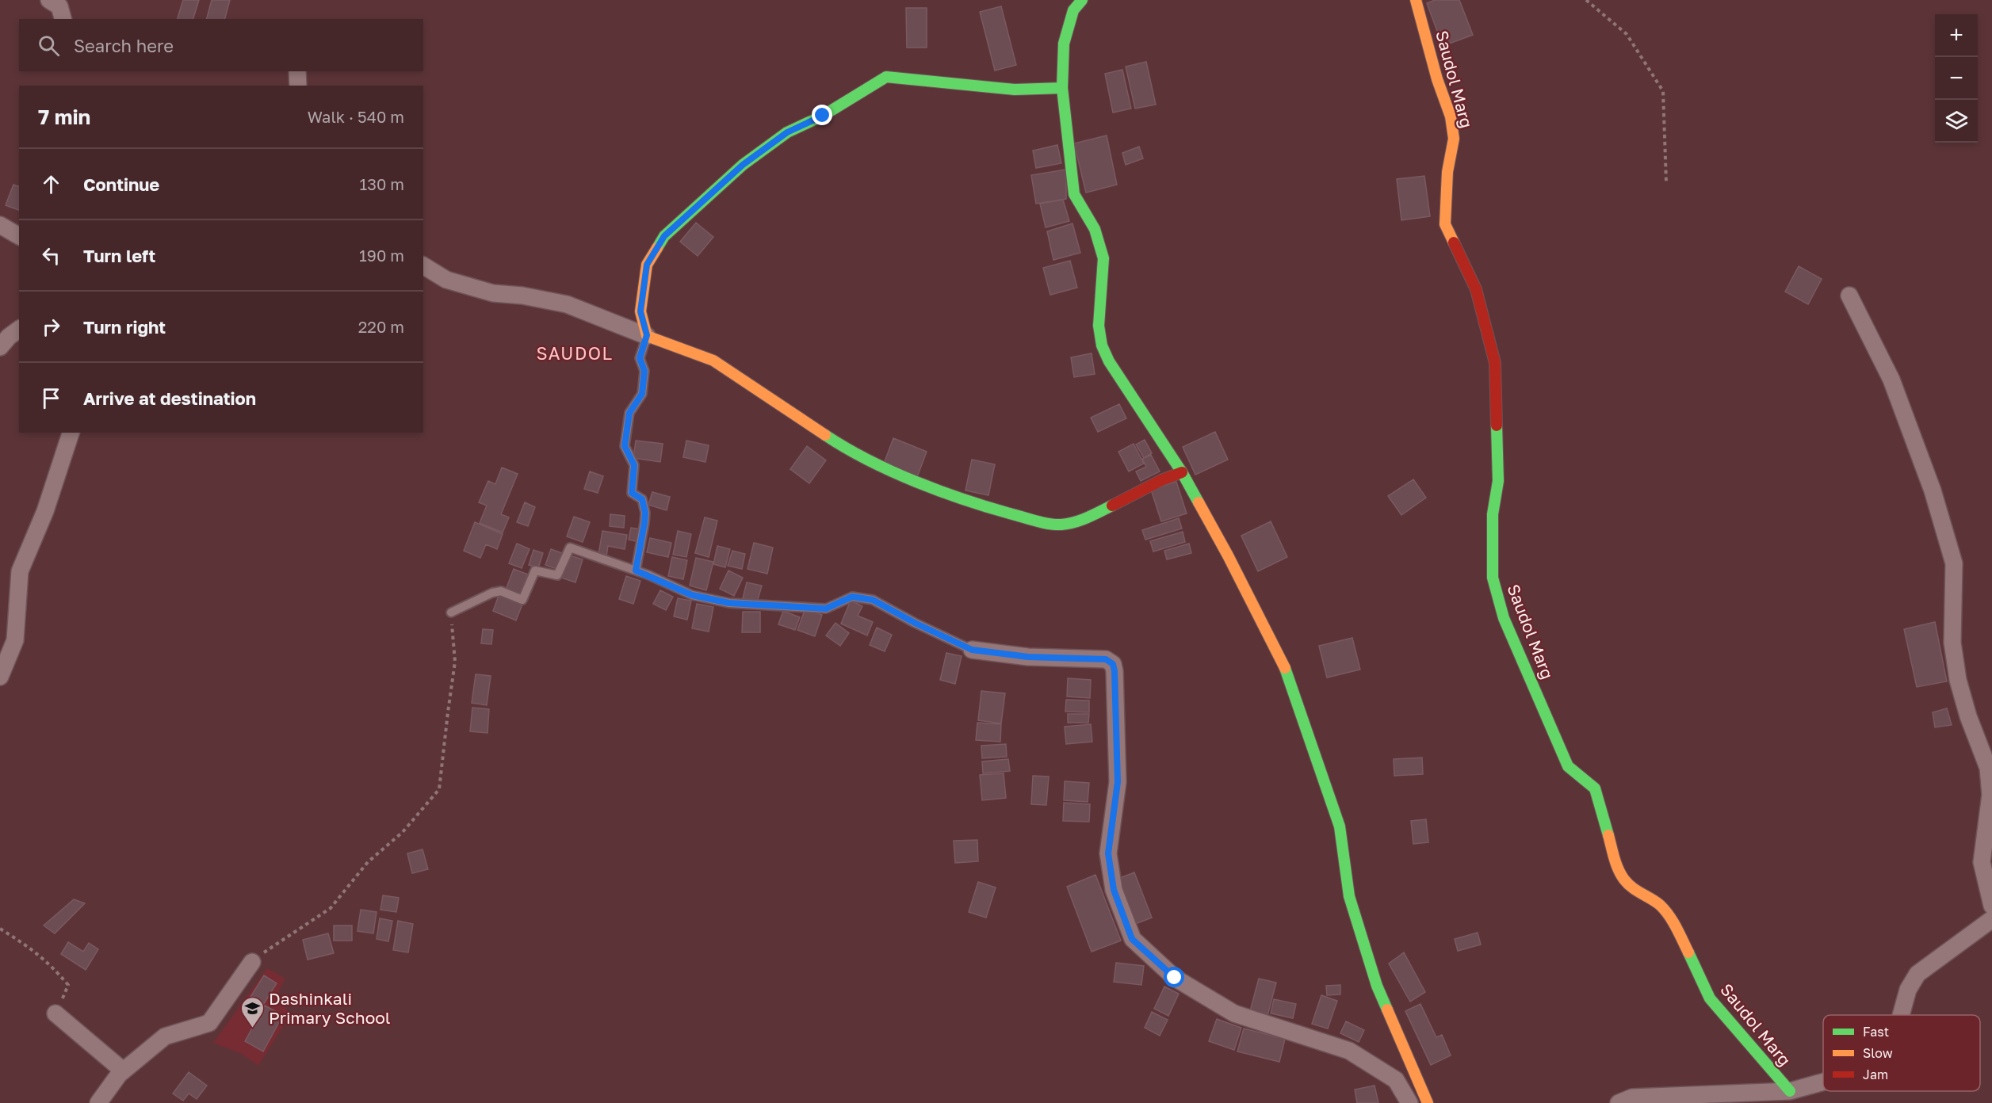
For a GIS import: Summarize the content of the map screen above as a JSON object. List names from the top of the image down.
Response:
{
  "streets": {
    "street": ["Saudol Marg"]
  },
  "districts": ["SAUDOL"],
  "places": {
    "school or university": ["Dashinkali Primary School"]
  },
  "legend": ["Fast", "Slow", "Jam"],
  "page": {
    "map_buttons": ["+", "−"],
    "search": "Search here",
    "heading": ["7 min", "Walk · 540 m"],
    "list": [
      ["Continue", "130 m"],
      ["Turn left", "190 m"],
      ["Turn right", "220 m"],
      "Arrive at destination"
    ]
  }
}
